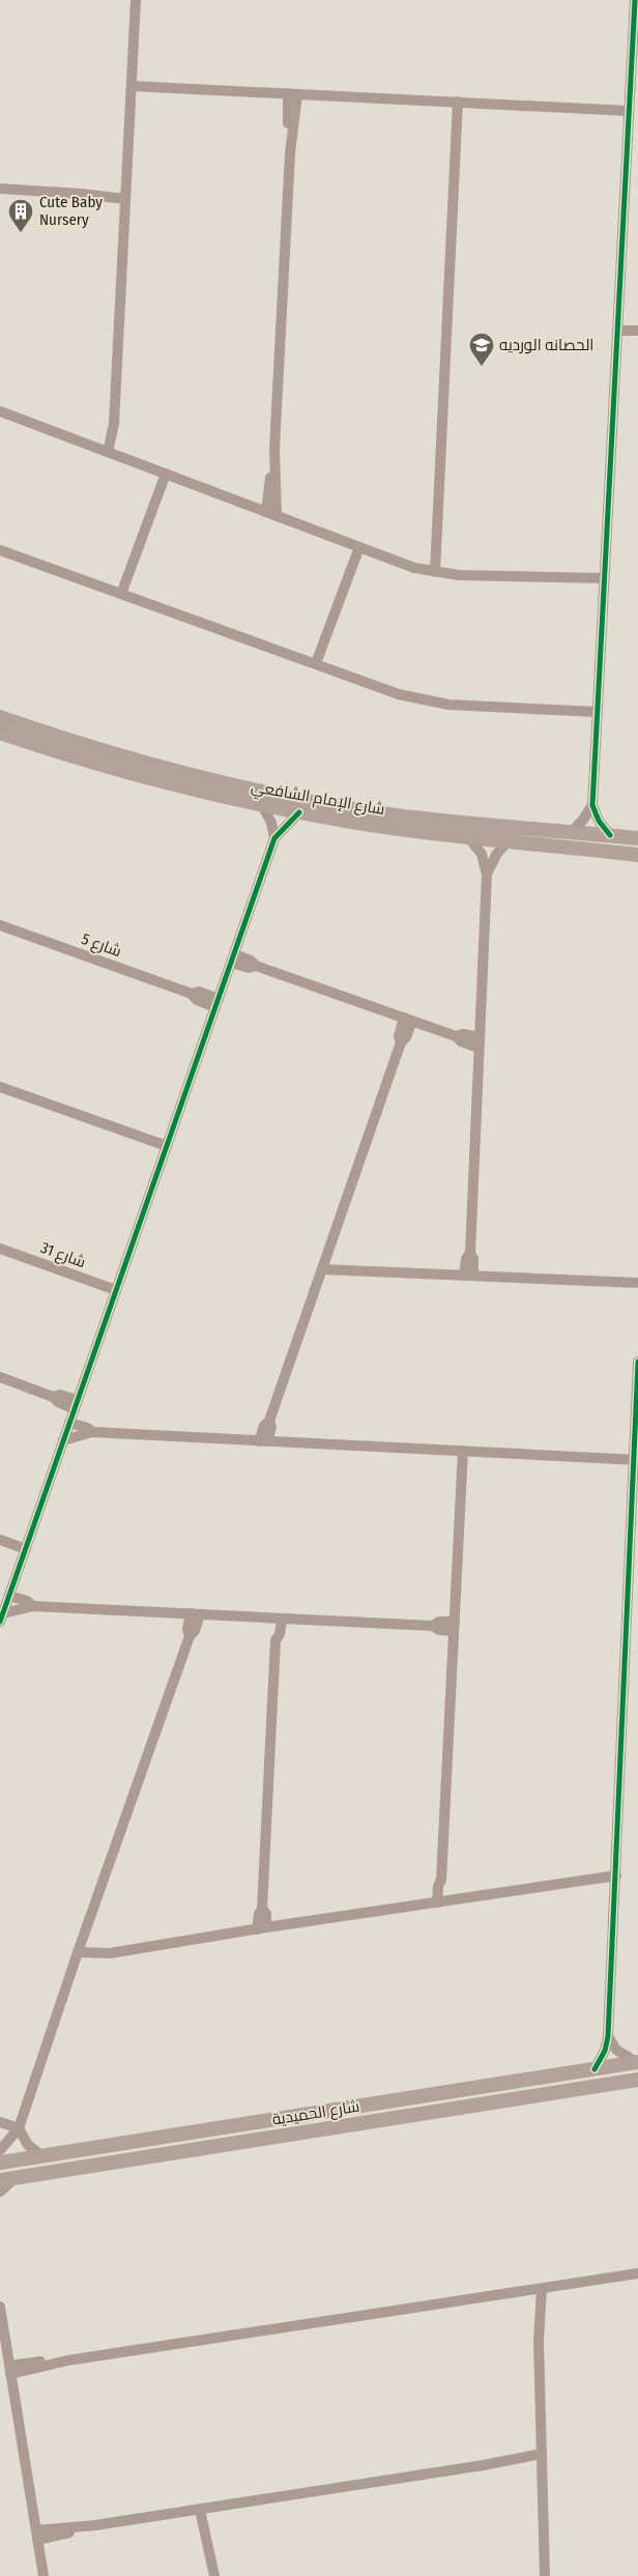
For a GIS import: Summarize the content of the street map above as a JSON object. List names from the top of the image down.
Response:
{
  "streets": {
    "street": [
      "شارع الإمام الشافعي",
      "شارع 5",
      "شارع 31",
      "شارع الحميدية"
    ]
  },
  "places": {
    "building": ["Cute Baby Nursery"],
    "school or university": ["الحصانه الورديه"]
  }
}
